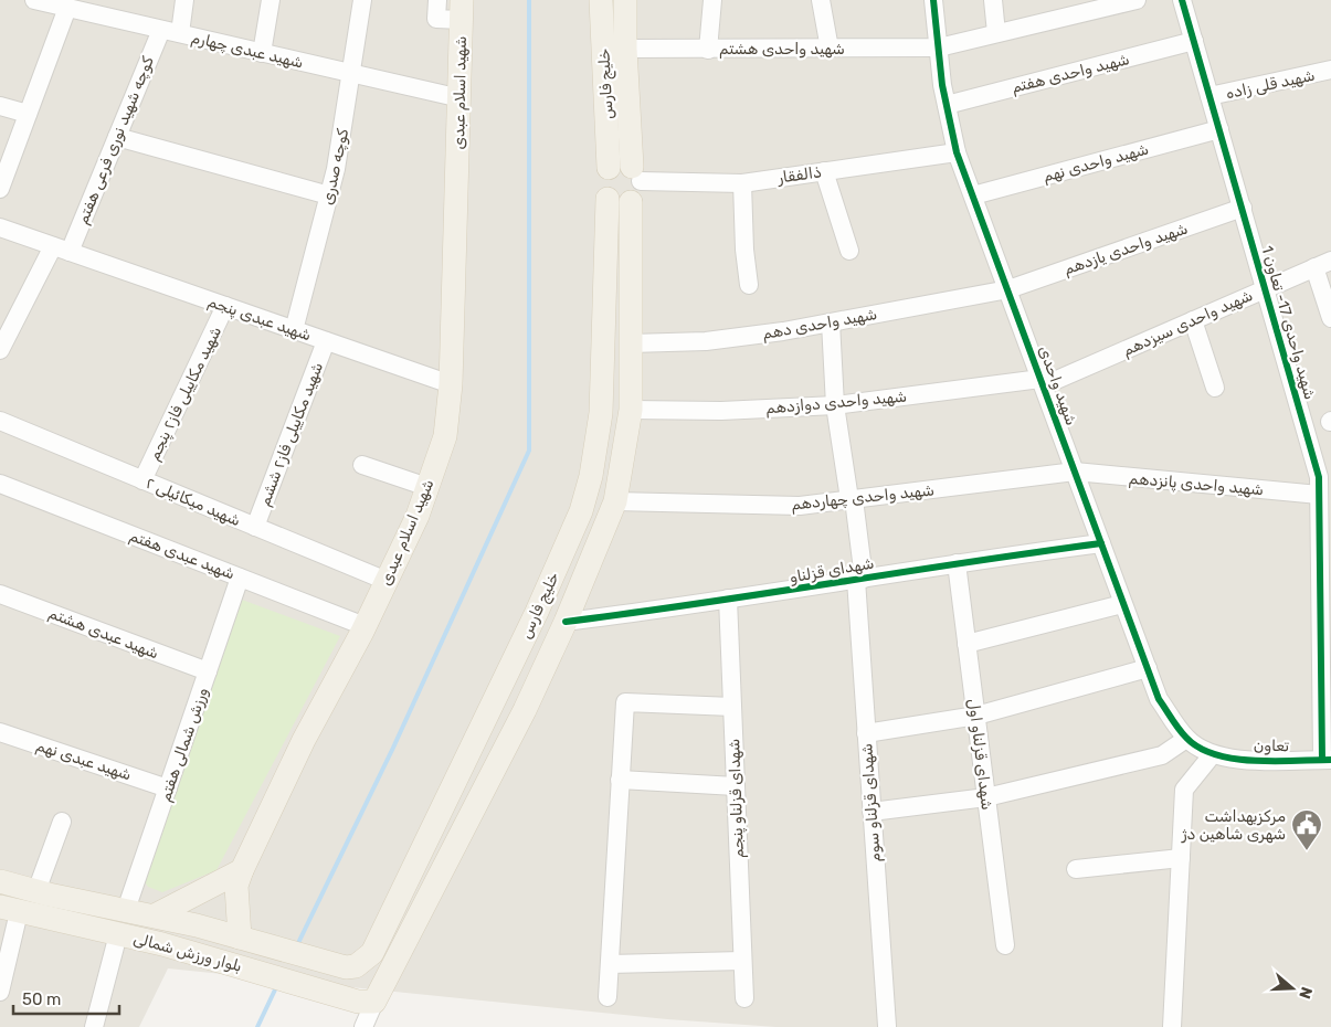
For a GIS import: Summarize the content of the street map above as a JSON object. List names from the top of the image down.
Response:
{
  "streets": {
    "main road": ["خلیج فارس", "شهید اسلام عبدی", "بلوار ورزش شمالی"],
    "street": [
      "شهید واحدی هشتم",
      "شهید عبدی چهارم",
      "شهید واحدی هفتم",
      "شهید قلی زاده",
      "کوچه شهید نوری فرعی هفتم",
      "شهید واحدی نهم",
      "کوچه صدری",
      "ذالفقار",
      "شهید واحدی یازدهم",
      "شهید عبدی پنجم",
      "شهید واحدی سیزدهم",
      "شهید واحدی 17- تعاون 1",
      "شهید واحدی دهم",
      "شهید واحدی",
      "شهید مکاییلی فاز۲ پنجم",
      "شهید واحدی دوازدهم",
      "شهید مکاییلی فاز۲ ششم",
      "شهید واحدی پانزدهم",
      "شهید واحدی چهاردهم",
      "شهید میکائیلی ۲",
      "شهید عبدی هفتم",
      "شهدای قزلناو",
      "شهید عبدی هشتم",
      "ورزش شمالی هفتم",
      "تعاون",
      "شهدای قزلناو اول",
      "شهید عبدی نهم",
      "شهدای قزلناو پنجم",
      "شهدای قزلناو سوم"
    ]
  },
  "crossings": [
    ["شهید واحدی هشتم", "خلیج فارس"],
    ["شهید واحدی هشتم", "شهید واحدی"],
    ["شهید عبدی چهارم", "شهید اسلام عبدی"],
    ["شهید عبدی چهارم", "کوچه شهید نوری فرعی هفتم"],
    ["شهید عبدی چهارم", "کوچه صدری"],
    ["شهید واحدی هفتم", "شهید واحدی 17- تعاون 1"],
    ["شهید واحدی هفتم", "شهید واحدی"],
    ["خلیج فارس", "ذالفقار"],
    ["خلیج فارس", "بلوار ورزش شمالی"],
    ["شهید قلی زاده", "شهید واحدی 17- تعاون 1"],
    ["شهید اسلام عبدی", "شهید عبدی پنجم"],
    ["شهید اسلام عبدی", "شهید میکائیلی ۲"],
    ["شهید اسلام عبدی", "شهید عبدی هفتم"],
    ["شهید اسلام عبدی", "بلوار ورزش شمالی"],
    ["کوچه شهید نوری فرعی هفتم", "شهید عبدی پنجم"],
    ["شهید واحدی نهم", "شهید واحدی 17- تعاون 1"],
    ["شهید واحدی نهم", "شهید واحدی"],
    ["کوچه صدری", "شهید عبدی پنجم"],
    ["ذالفقار", "شهید واحدی"],
    ["شهید واحدی یازدهم", "شهید واحدی 17- تعاون 1"],
    ["شهید واحدی یازدهم", "شهید واحدی دهم"],
    ["شهید واحدی یازدهم", "شهید واحدی"],
    ["شهید عبدی پنجم", "شهید مکاییلی فاز۲ پنجم"],
    ["شهید عبدی پنجم", "شهید مکاییلی فاز۲ ششم"],
    ["شهید واحدی سیزدهم", "شهید واحدی 17- تعاون 1"],
    ["شهید واحدی سیزدهم", "شهید واحدی"],
    ["شهید واحدی سیزدهم", "شهید واحدی دوازدهم"],
    ["شهید واحدی 17- تعاون 1", "شهید واحدی پانزدهم"],
    ["شهید واحدی 17- تعاون 1", "تعاون"],
    ["شهید واحدی دهم", "شهید واحدی"],
    ["شهید واحدی دهم", "شهدای قزلناو سوم"],
    ["شهید واحدی", "شهید واحدی دوازدهم"],
    ["شهید واحدی", "شهید واحدی پانزدهم"],
    ["شهید واحدی", "شهید واحدی چهاردهم"],
    ["شهید واحدی", "شهدای قزلناو"],
    ["شهید واحدی", "تعاون"],
    ["شهید مکاییلی فاز۲ پنجم", "شهید میکائیلی ۲"],
    ["شهید واحدی دوازدهم", "شهدای قزلناو سوم"],
    ["شهید مکاییلی فاز۲ ششم", "شهید میکائیلی ۲"],
    ["شهید واحدی پانزدهم", "شهید واحدی چهاردهم"],
    ["شهید واحدی چهاردهم", "شهدای قزلناو سوم"],
    ["شهید عبدی هفتم", "ورزش شمالی هفتم"],
    ["شهدای قزلناو", "شهدای قزلناو اول"],
    ["شهدای قزلناو", "شهدای قزلناو پنجم"],
    ["شهدای قزلناو", "شهدای قزلناو سوم"],
    ["شهید عبدی هشتم", "ورزش شمالی هفتم"],
    ["ورزش شمالی هفتم", "شهید عبدی نهم"],
    ["ورزش شمالی هفتم", "بلوار ورزش شمالی"]
  ],
  "places": {
    "public building": ["مرکزبهداشت شهری شاهین دژ"]
  },
  "scale_bar": "50 m",
  "north": "right"
}
